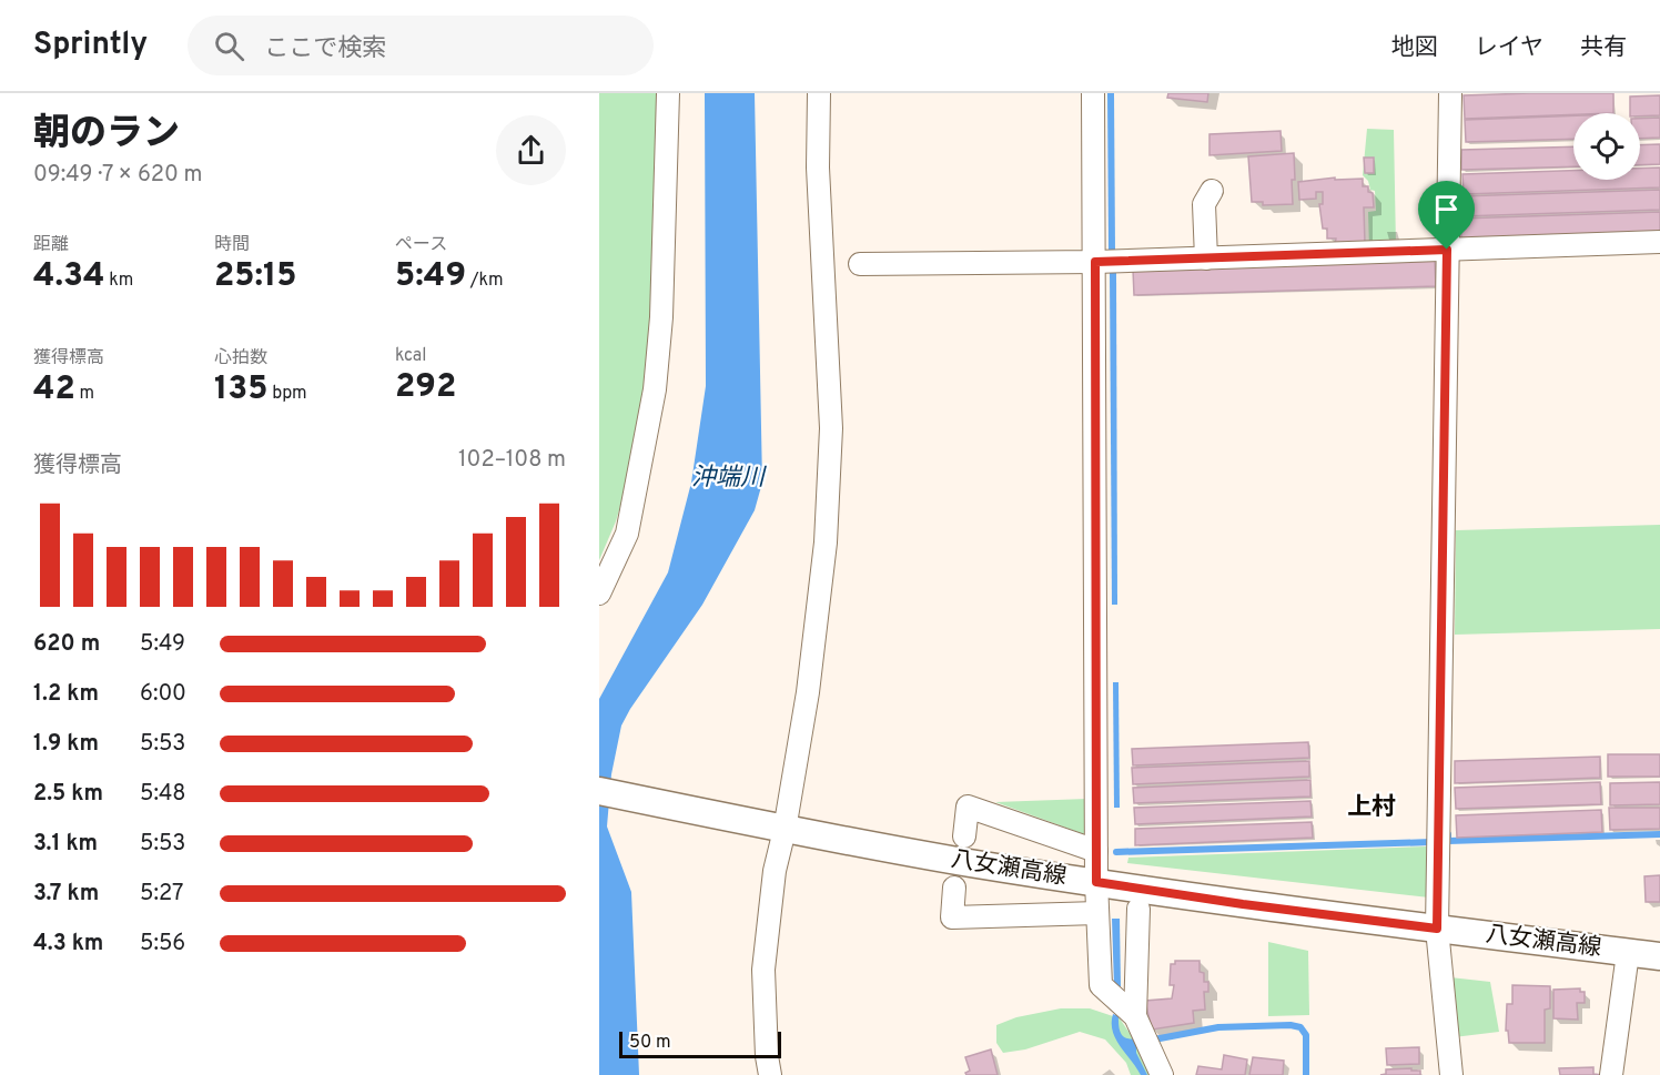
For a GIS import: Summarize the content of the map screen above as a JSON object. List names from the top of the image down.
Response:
{
  "streets": {
    "main road": ["八女瀬高線"]
  },
  "districts": ["上村"],
  "water": ["沖端川"],
  "scale_bar": "50 m",
  "page": {
    "header": "Sprintly",
    "search": "ここで検索",
    "nav": ["地図", "レイヤ", "共有"],
    "heading": ["朝のラン", "09:49 · 7 × 620 m"],
    "stats": [
      ["距離", "4.34 km"],
      ["時間", "25:15"],
      ["ペース", "5:49 /km"],
      ["獲得標高", "42 m"],
      ["心拍数", "135 bpm"],
      ["kcal", "292"]
    ],
    "chart": ["獲得標高", "102–108 m"],
    "list": [
      {
        "name": "620 m",
        "note": "5:49"
      },
      {
        "name": "1.2 km",
        "note": "6:00"
      },
      {
        "name": "1.9 km",
        "note": "5:53"
      },
      {
        "name": "2.5 km",
        "note": "5:48"
      },
      {
        "name": "3.1 km",
        "note": "5:53"
      },
      {
        "name": "3.7 km",
        "note": "5:27"
      },
      {
        "name": "4.3 km",
        "note": "5:56"
      }
    ],
    "scale": "50 m"
  }
}
